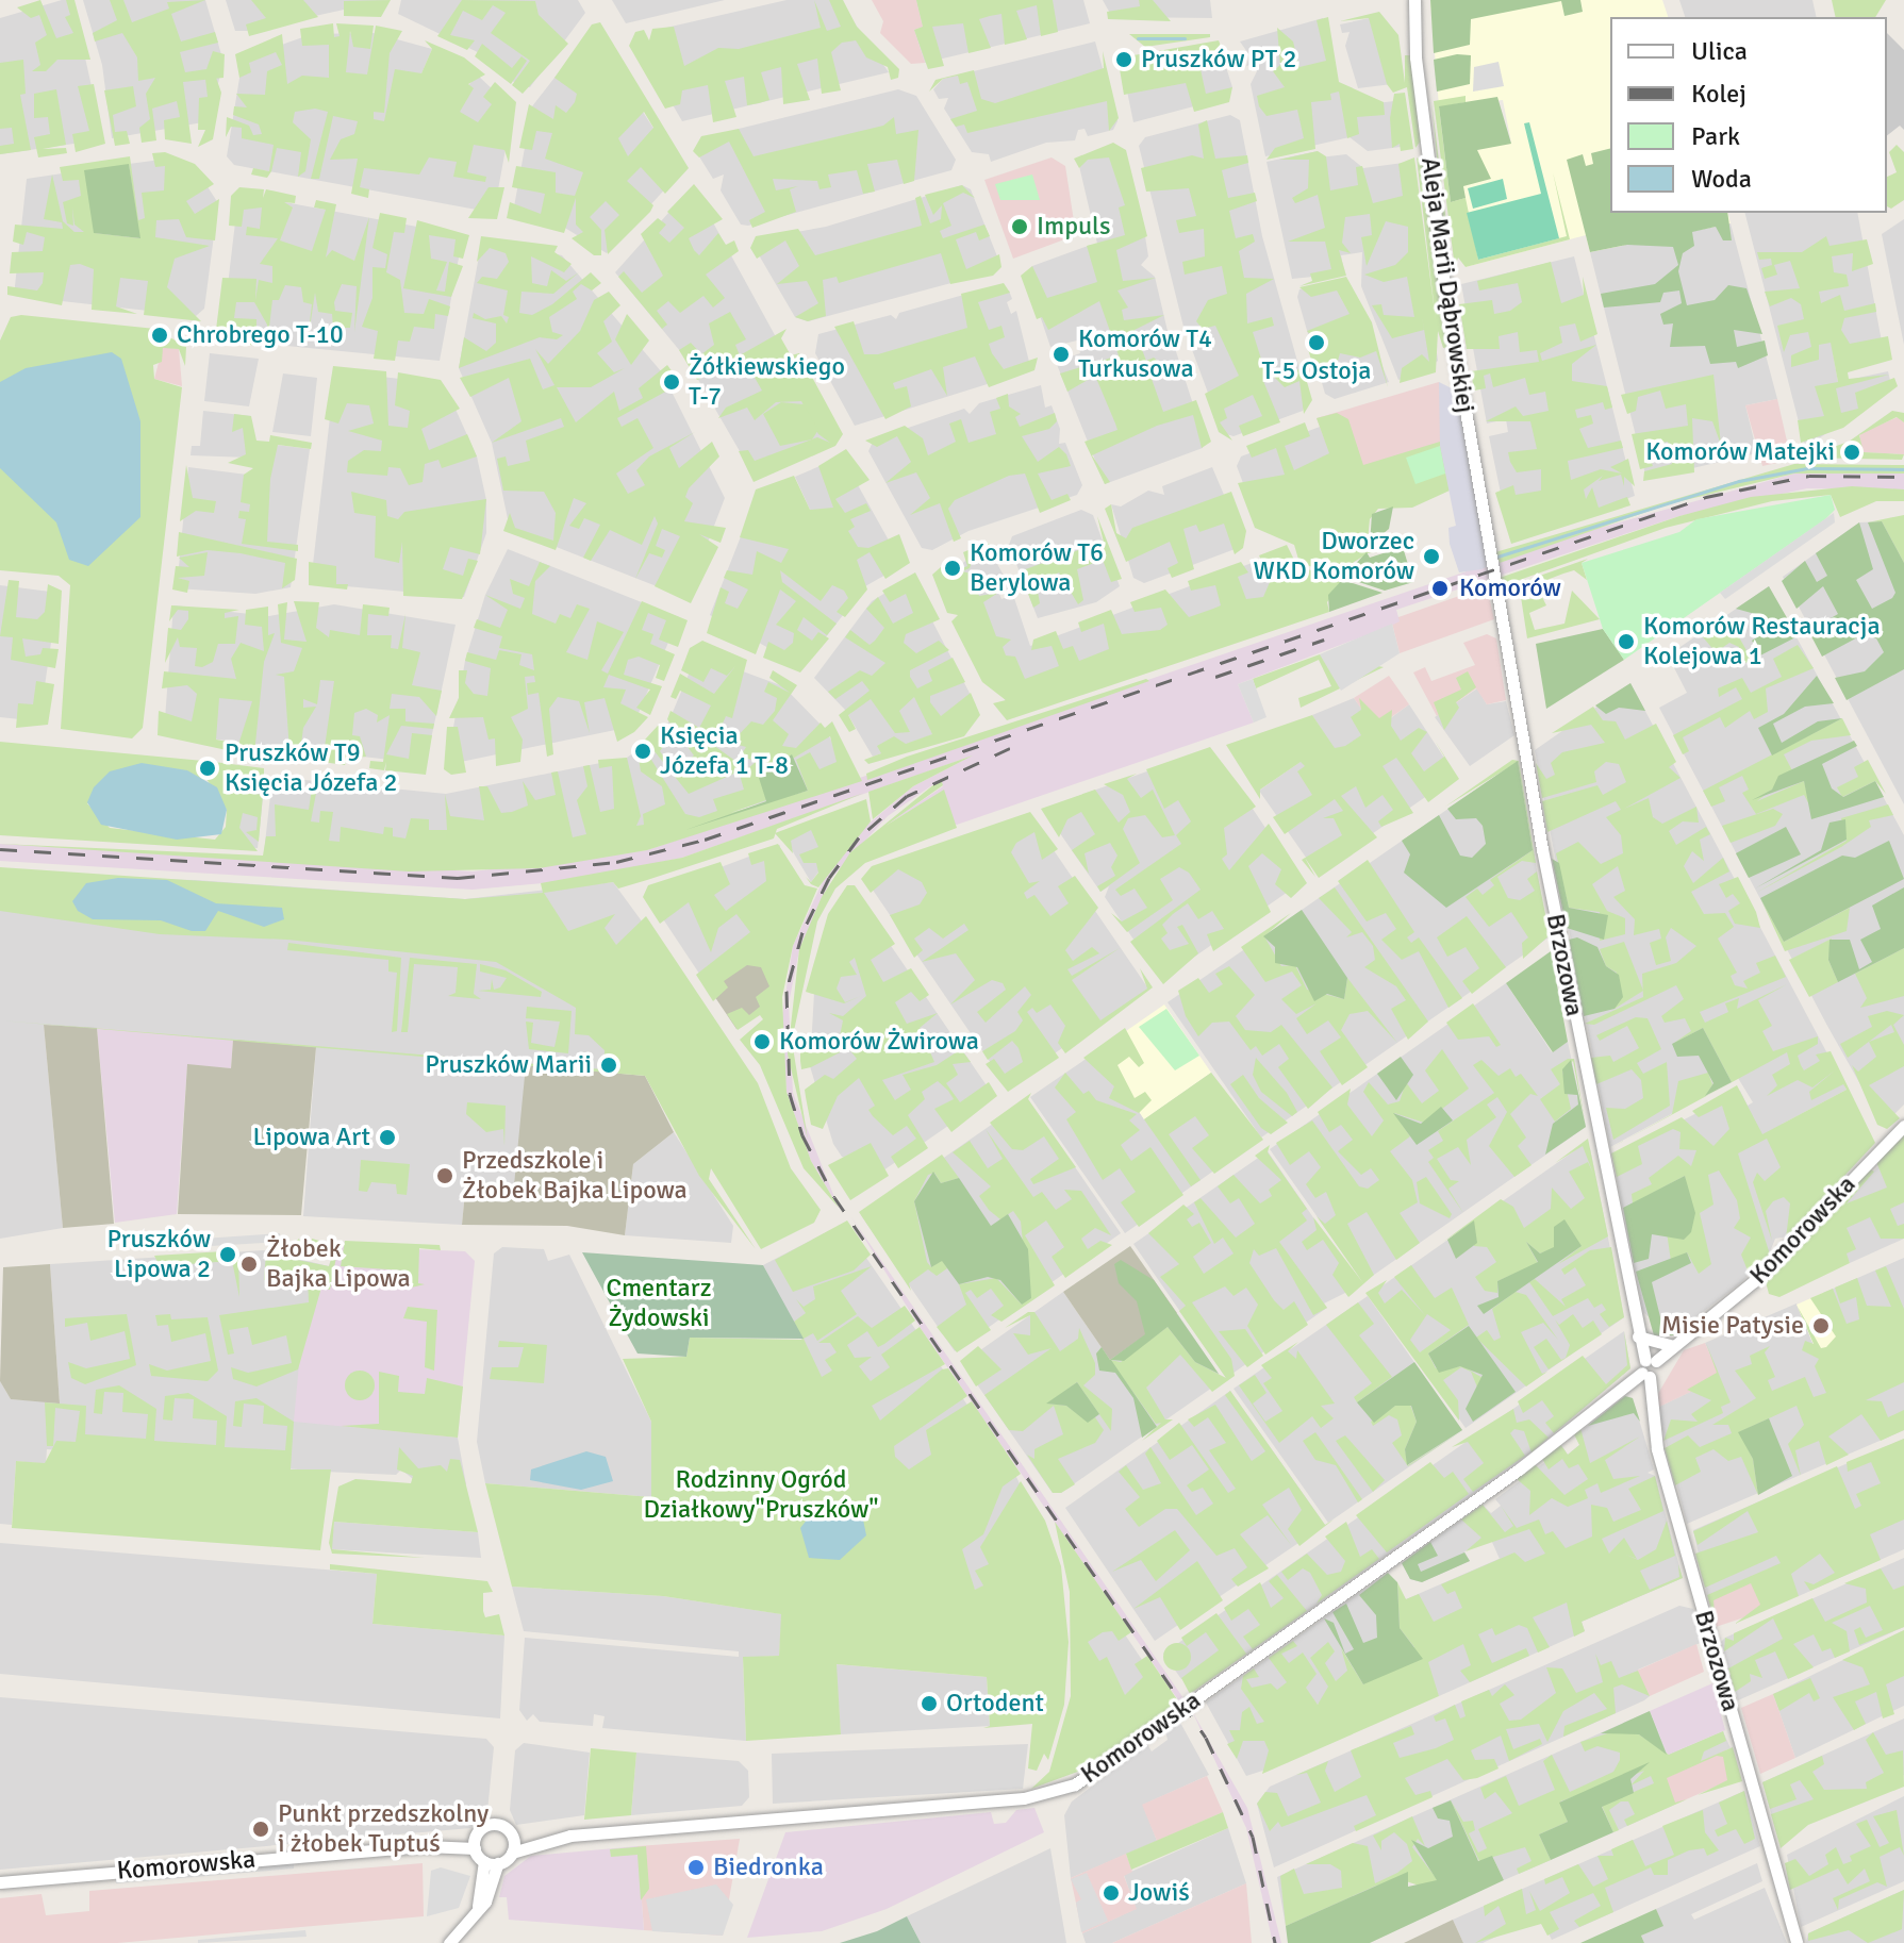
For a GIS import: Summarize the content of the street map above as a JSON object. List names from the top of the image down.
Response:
{
  "streets": {
    "street": ["Aleja Marii Dąbrowskiej", "Brzozowa", "Komorowska"]
  },
  "crossings": [
    ["Aleja Marii Dąbrowskiej", "Brzozowa"],
    ["Brzozowa", "Komorowska"]
  ],
  "parks": ["Cmentarz Żydowski", "Rodzinny Ogród Działkowy\"Pruszków\""],
  "places": [
    "Pruszków PT 2",
    "Impuls",
    "Chrobrego T-10",
    "T-5 Ostoja",
    "Komorów T4 Turkusowa",
    "Żółkiewskiego T-7",
    "Komorów Matejki",
    "Dworzec WKD Komorów",
    "Komorów T6 Berylowa",
    "Komorów",
    "Komorów Restauracja Kolejowa 1",
    "Księcia Józefa 1 T-8",
    "Pruszków T9 Księcia Józefa 2",
    "Komorów Żwirowa",
    "Pruszków Marii",
    "Lipowa Art",
    "Przedszkole i Żłobek Bajka Lipowa",
    "Pruszków Lipowa 2",
    "Żłobek Bajka Lipowa",
    "Misie Patysie",
    "Ortodent",
    "Punkt przedszkolny i żłobek Tuptuś",
    "Biedronka",
    "Jowiś"
  ],
  "legend": [
    "Ulica",
    "Kolej",
    "Park",
    "Woda"
  ]
}
